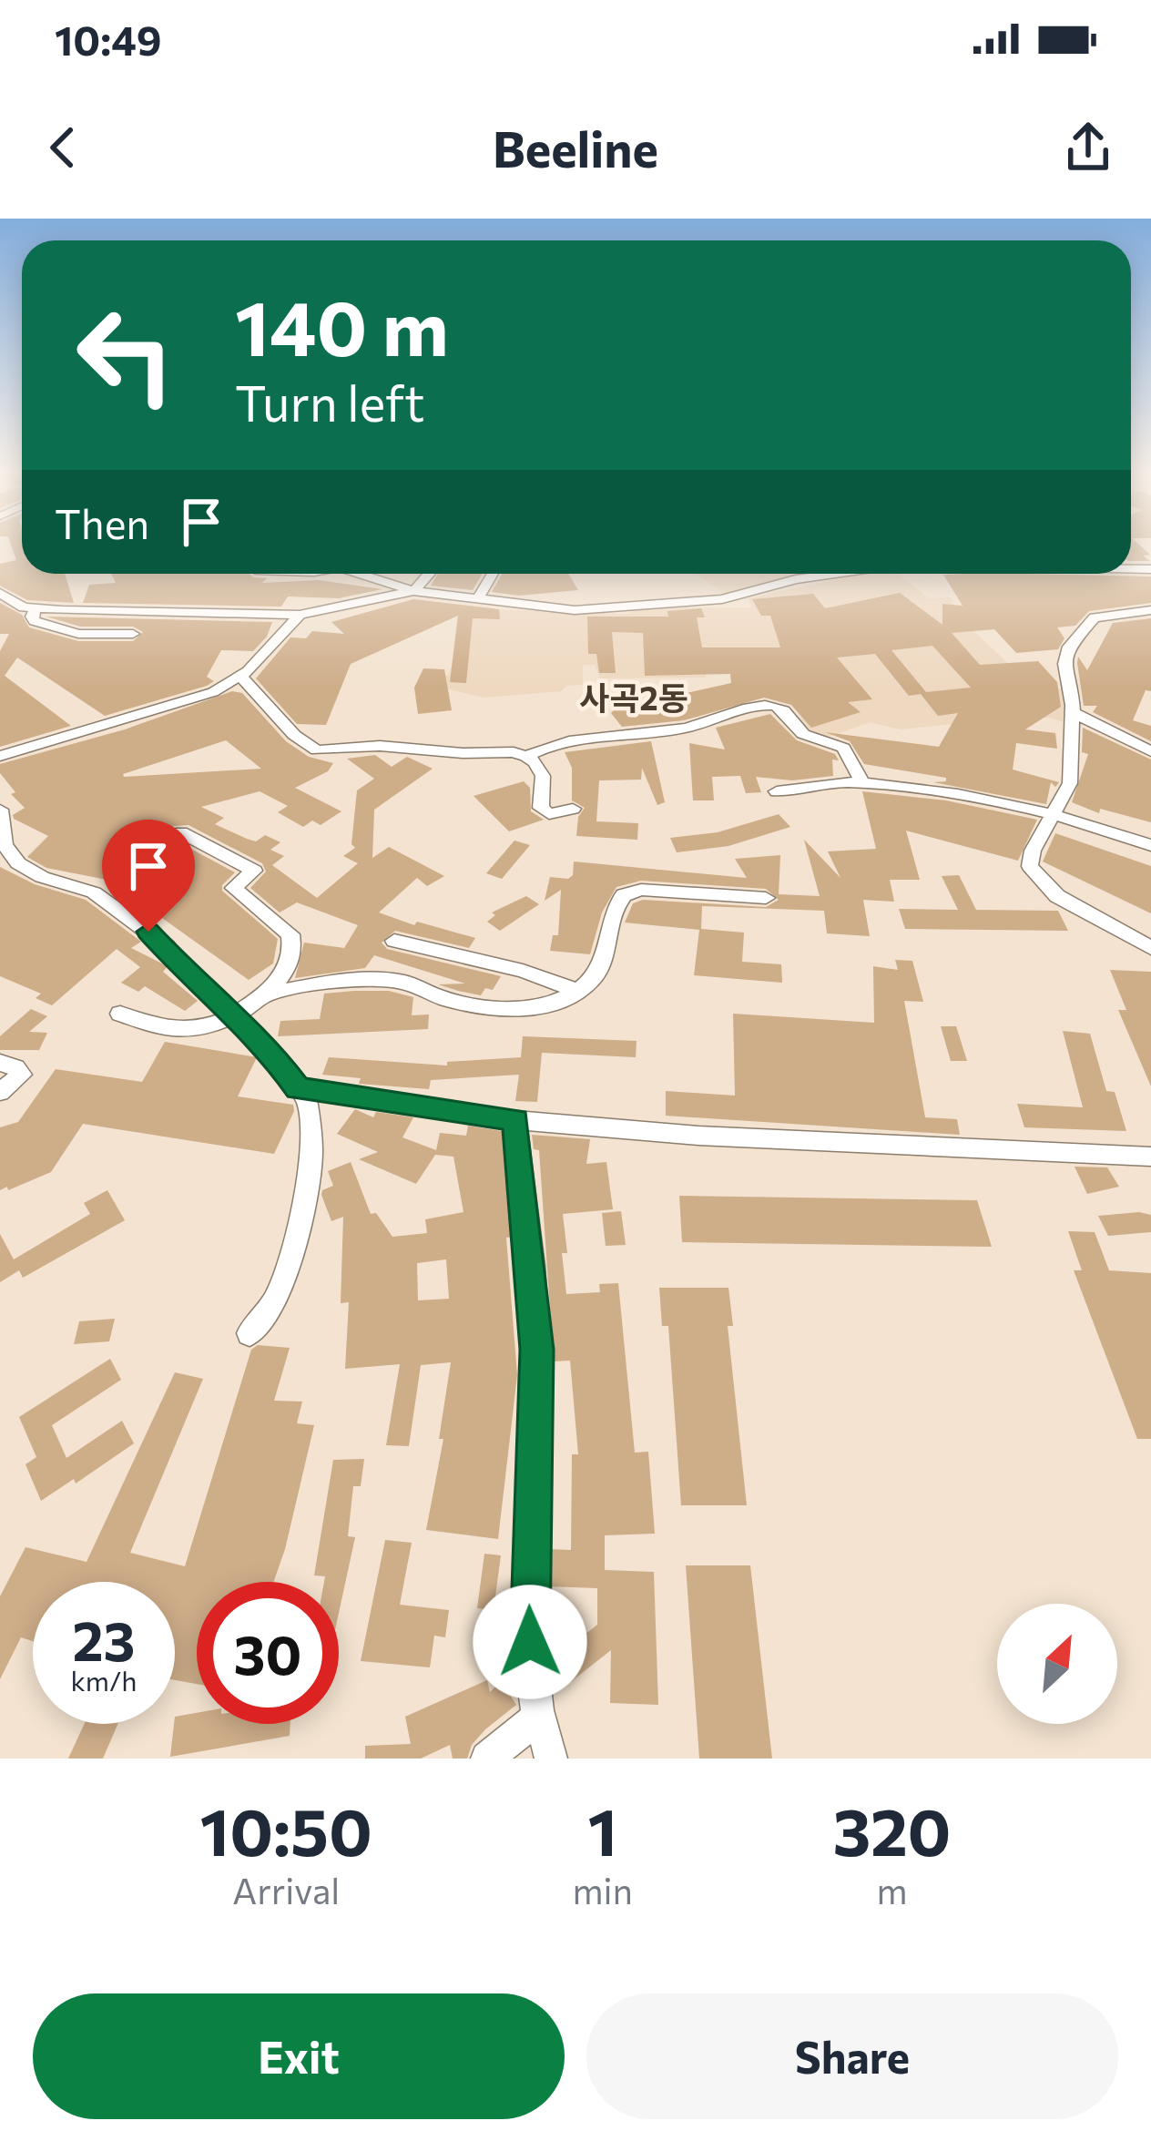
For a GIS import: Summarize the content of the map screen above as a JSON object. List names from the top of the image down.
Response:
{
  "districts": ["사곡2동"],
  "north": "top right",
  "page": {
    "status": "10:49",
    "header": "Beeline",
    "turn": ["140 m", "Turn left"],
    "then": "Then",
    "speed": "23 km/h",
    "limit": "30",
    "eta": [
      "10:50",
      "Arrival",
      "1",
      "min",
      "320",
      "m"
    ],
    "buttons": ["Exit", "Share"]
  }
}
